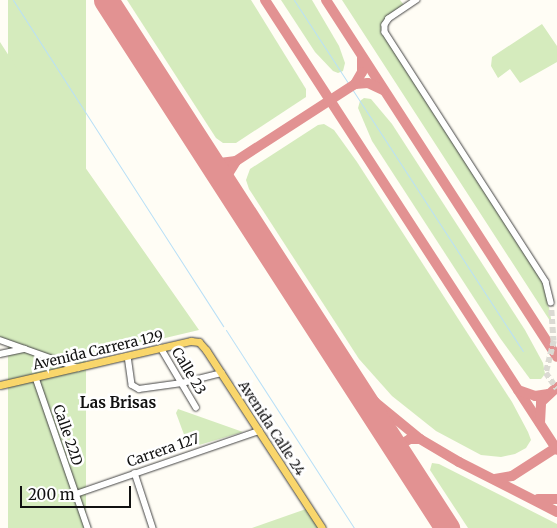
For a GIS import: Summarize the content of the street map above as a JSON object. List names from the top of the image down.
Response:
{
  "streets": {
    "main road": ["Avenida Carrera 129", "Avenida Calle 24"],
    "street": ["Calle 23", "Calle 22D", "Carrera 127"]
  },
  "crossings": [
    ["Avenida Carrera 129", "Calle 23"],
    ["Avenida Carrera 129", "Avenida Calle 24"],
    ["Avenida Carrera 129", "Calle 22D"],
    ["Avenida Calle 24", "Carrera 127"],
    ["Calle 22D", "Carrera 127"]
  ],
  "districts": ["Las Brisas"],
  "scale_bar": "200 m"
}
